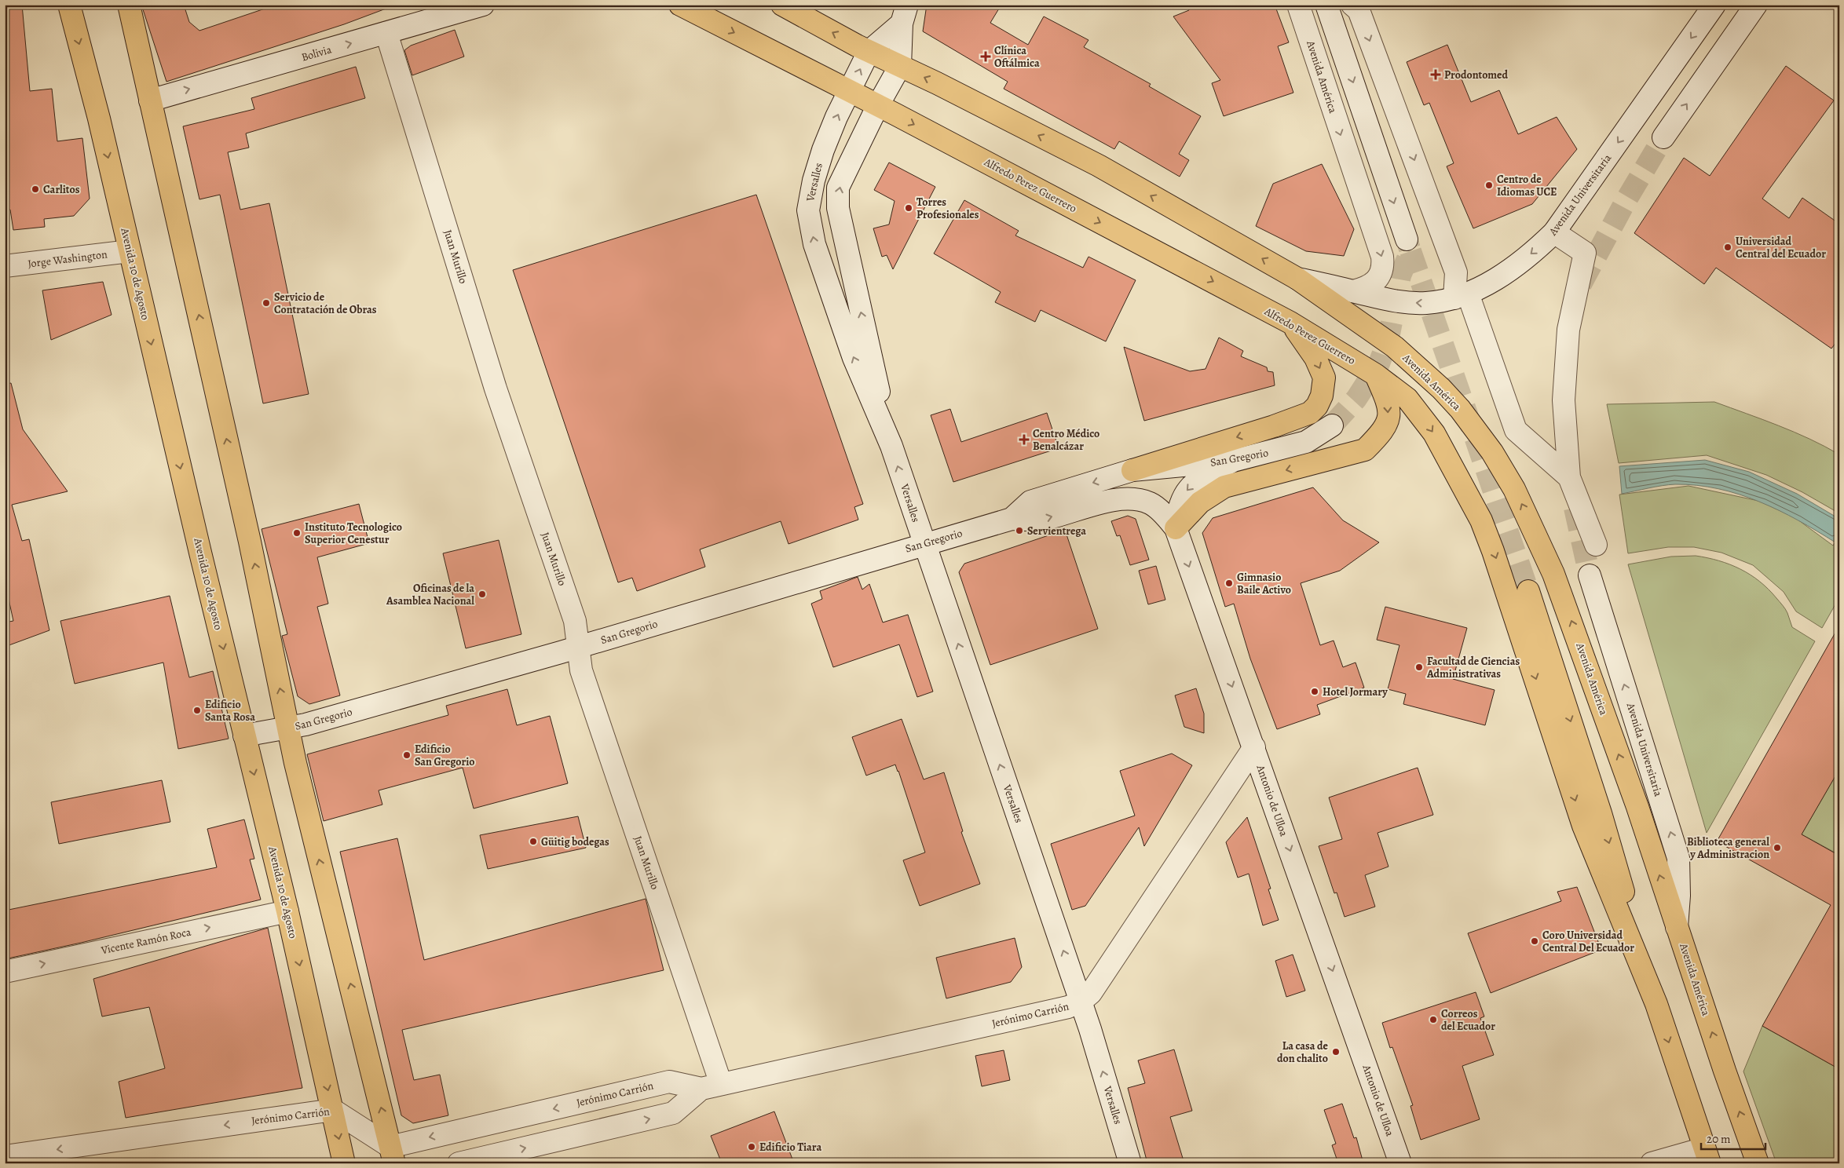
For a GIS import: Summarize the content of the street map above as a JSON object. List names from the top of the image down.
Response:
{
  "streets": {
    "main road": ["Avenida América", "Alfredo Perez Guerrero", "Avenida 10 de Agosto"],
    "street": [
      "Bolivia",
      "Versalles",
      "Avenida Universitaria",
      "Juan Murillo",
      "Jorge Washington",
      "San Gregorio",
      "Antonio de Ulloa",
      "Vicente Ramón Roca",
      "Jerónimo Carrión"
    ]
  },
  "crossings": [
    ["Bolivia", "Juan Murillo"],
    ["Avenida América", "Avenida Universitaria"],
    ["Versalles", "Alfredo Perez Guerrero"],
    ["Versalles", "San Gregorio"],
    ["Versalles", "Jerónimo Carrión"],
    ["Juan Murillo", "San Gregorio"],
    ["Juan Murillo", "Jerónimo Carrión"],
    ["Jorge Washington", "Avenida 10 de Agosto"],
    ["Avenida 10 de Agosto", "San Gregorio"],
    ["Avenida 10 de Agosto", "Vicente Ramón Roca"],
    ["Avenida 10 de Agosto", "Jerónimo Carrión"],
    ["San Gregorio", "Antonio de Ulloa"],
    ["Antonio de Ulloa", "Jerónimo Carrión"]
  ],
  "one_way": [
    "Bolivia",
    "Versalles",
    "Antonio de Ulloa",
    "Vicente Ramón Roca"
  ],
  "places": {
    "health": ["Clínica Oftálmica", "Prodontomed", "Centro Médico Benalcázar"],
    "other": [
      "Centro de Idiomas UCE",
      "Carlitos",
      "Torres Profesionales",
      "Universidad Central del Ecuador",
      "Servicio de Contratación de Obras",
      "Servientrega",
      "Instituto Tecnologico Superior Cenestur",
      "Gimnasio Baile Activo",
      "Oficinas de la Asamblea Nacional",
      "Facultad de Ciencias Administrativas",
      "Hotel Jormary",
      "Edificio Santa Rosa",
      "Edificio San Gregorio",
      "Güitig bodegas",
      "Biblioteca general y Administracion",
      "Coro Universidad Central Del Ecuador",
      "Correos del Ecuador",
      "La casa de don chalito",
      "Edificio Tiara"
    ]
  },
  "scale_bar": "20 m"
}
